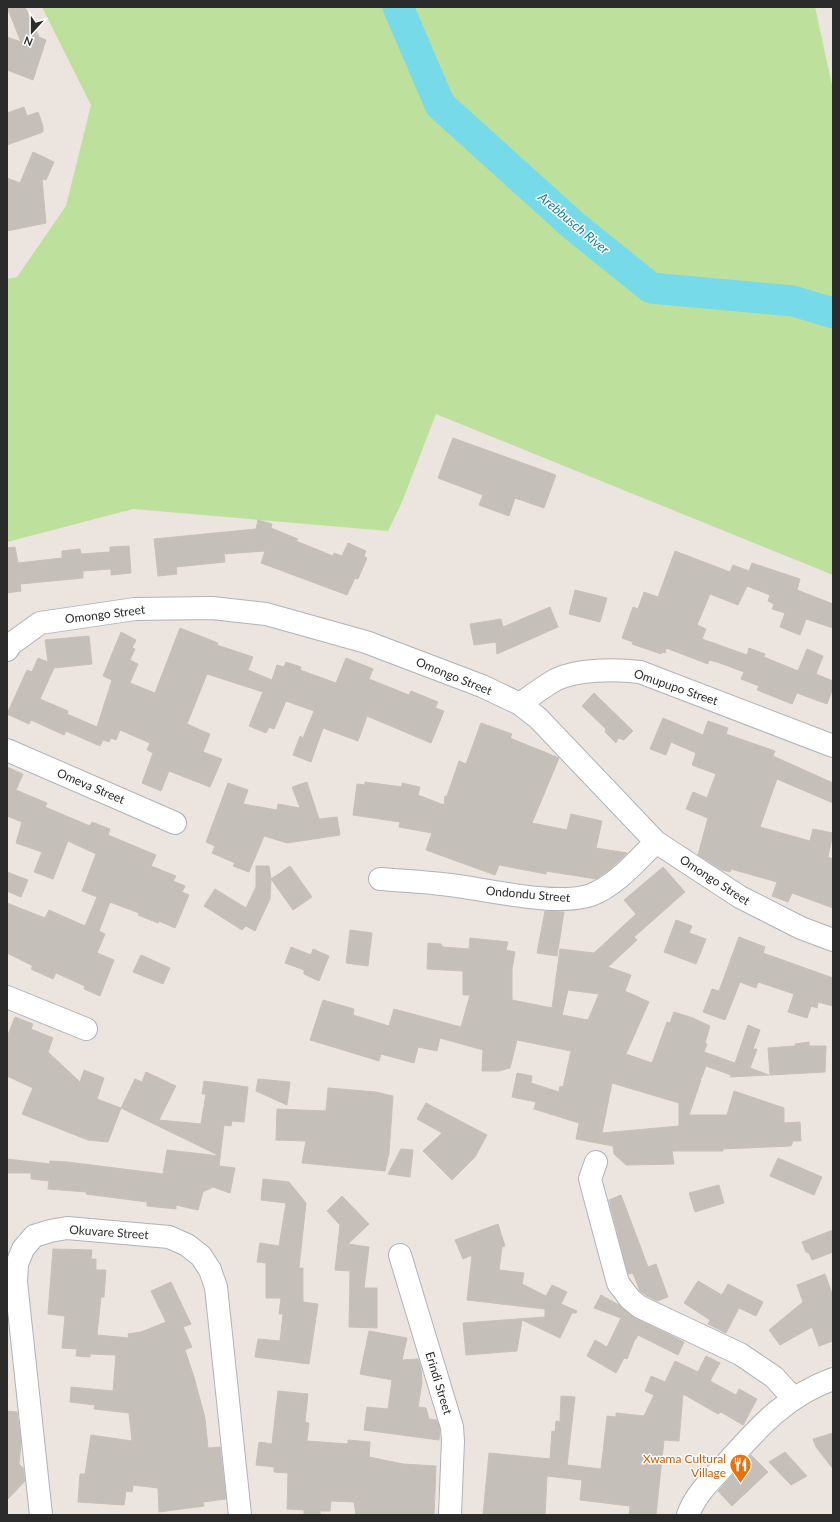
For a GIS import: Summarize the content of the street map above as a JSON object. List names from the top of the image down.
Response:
{
  "streets": {
    "street": [
      "Omongo Street",
      "Omupupo Street",
      "Omeva Street",
      "Ondondu Street",
      "Okuvare Street",
      "Erindi Street"
    ]
  },
  "crossings": [
    ["Omongo Street", "Omupupo Street"],
    ["Omongo Street", "Ondondu Street"]
  ],
  "water": ["Arebbusch River"],
  "places": {
    "restaurant": ["Xwama Cultural Village"]
  },
  "north": "bottom"
}
